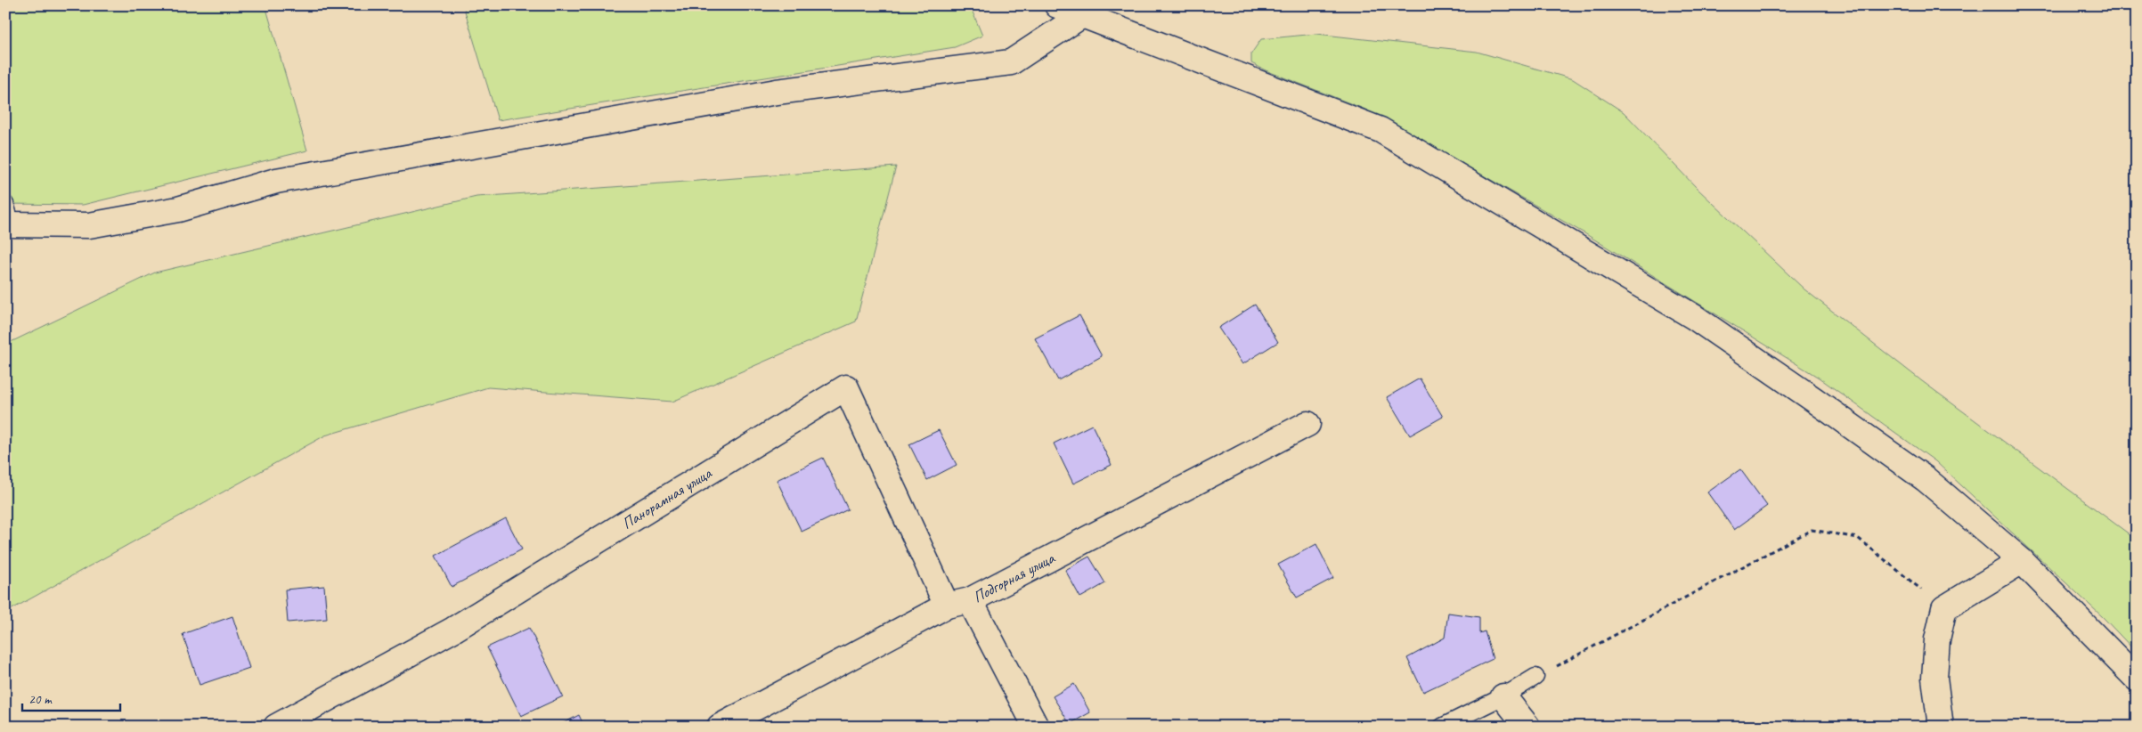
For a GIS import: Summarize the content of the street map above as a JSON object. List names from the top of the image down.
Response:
{
  "streets": {
    "street": ["Панорамная улица", "Подгорная улица"]
  },
  "crossings": [
    ["Панорамная улица", "Подгорная улица"]
  ],
  "scale_bar": "20 m"
}
